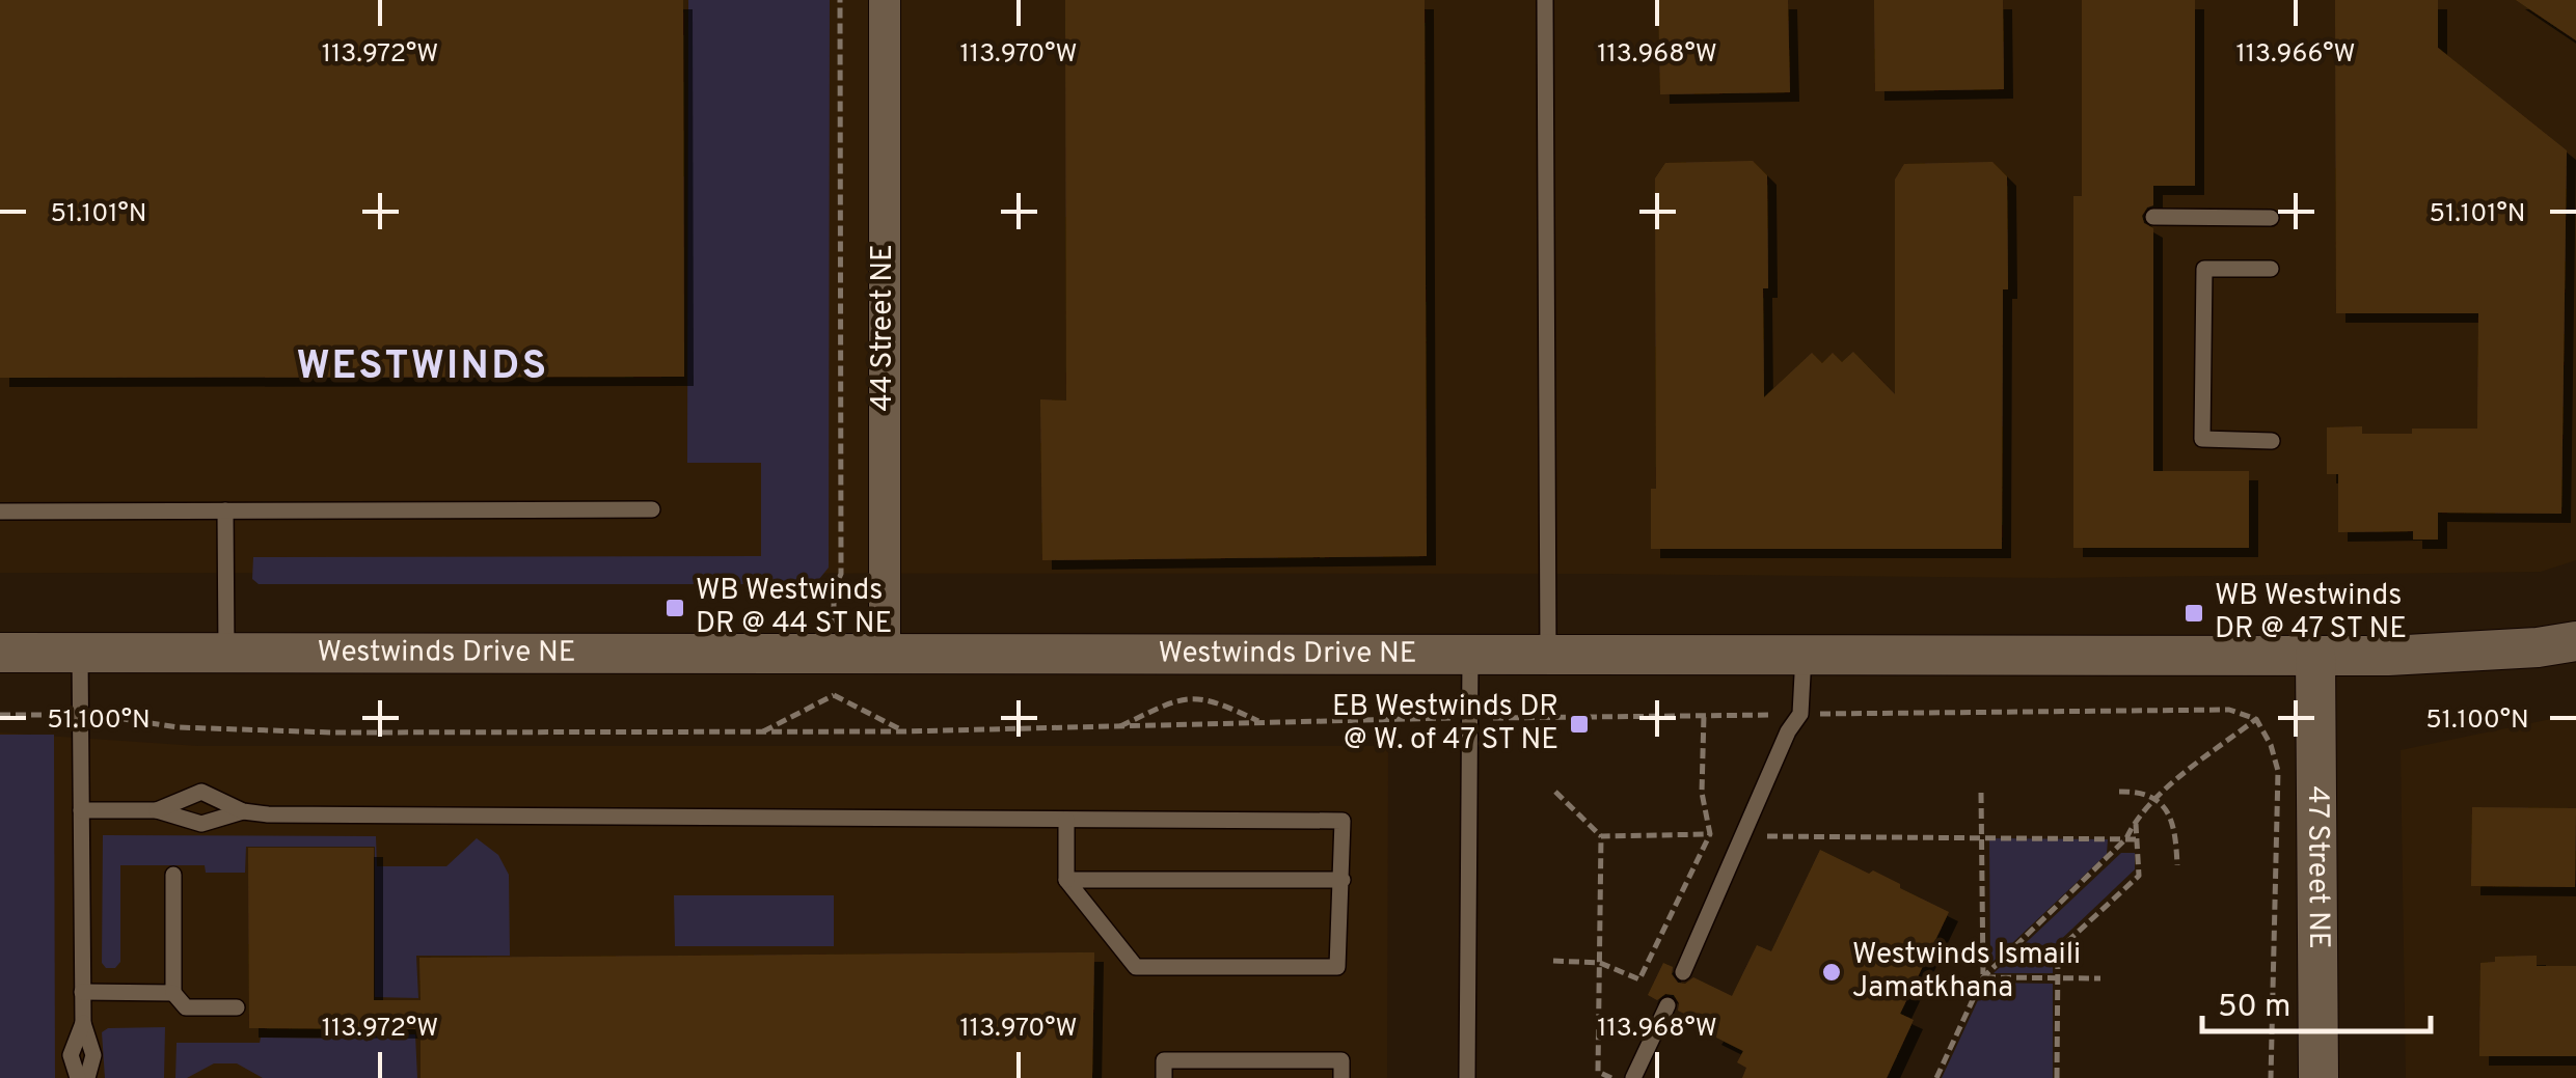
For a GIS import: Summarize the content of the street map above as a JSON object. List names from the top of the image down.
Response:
{
  "streets": {
    "street": ["44 Street NE", "Westwinds Drive NE", "47 Street NE"]
  },
  "crossings": [
    ["44 Street NE", "Westwinds Drive NE"],
    ["Westwinds Drive NE", "47 Street NE"]
  ],
  "districts": ["WESTWINDS"],
  "places": {
    "transit": ["WB Westwinds DR @ 44 ST NE", "WB Westwinds DR @ 47 ST NE", "EB Westwinds DR @ W. of 47 ST NE"],
    "other": ["Westwinds Ismaili Jamatkhana"]
  },
  "scale_bar": "50 m",
  "coordinates": [
    "113.972°W",
    "113.970°W",
    "113.968°W",
    "113.966°W",
    "51.101°N",
    "51.100°N"
  ]
}
